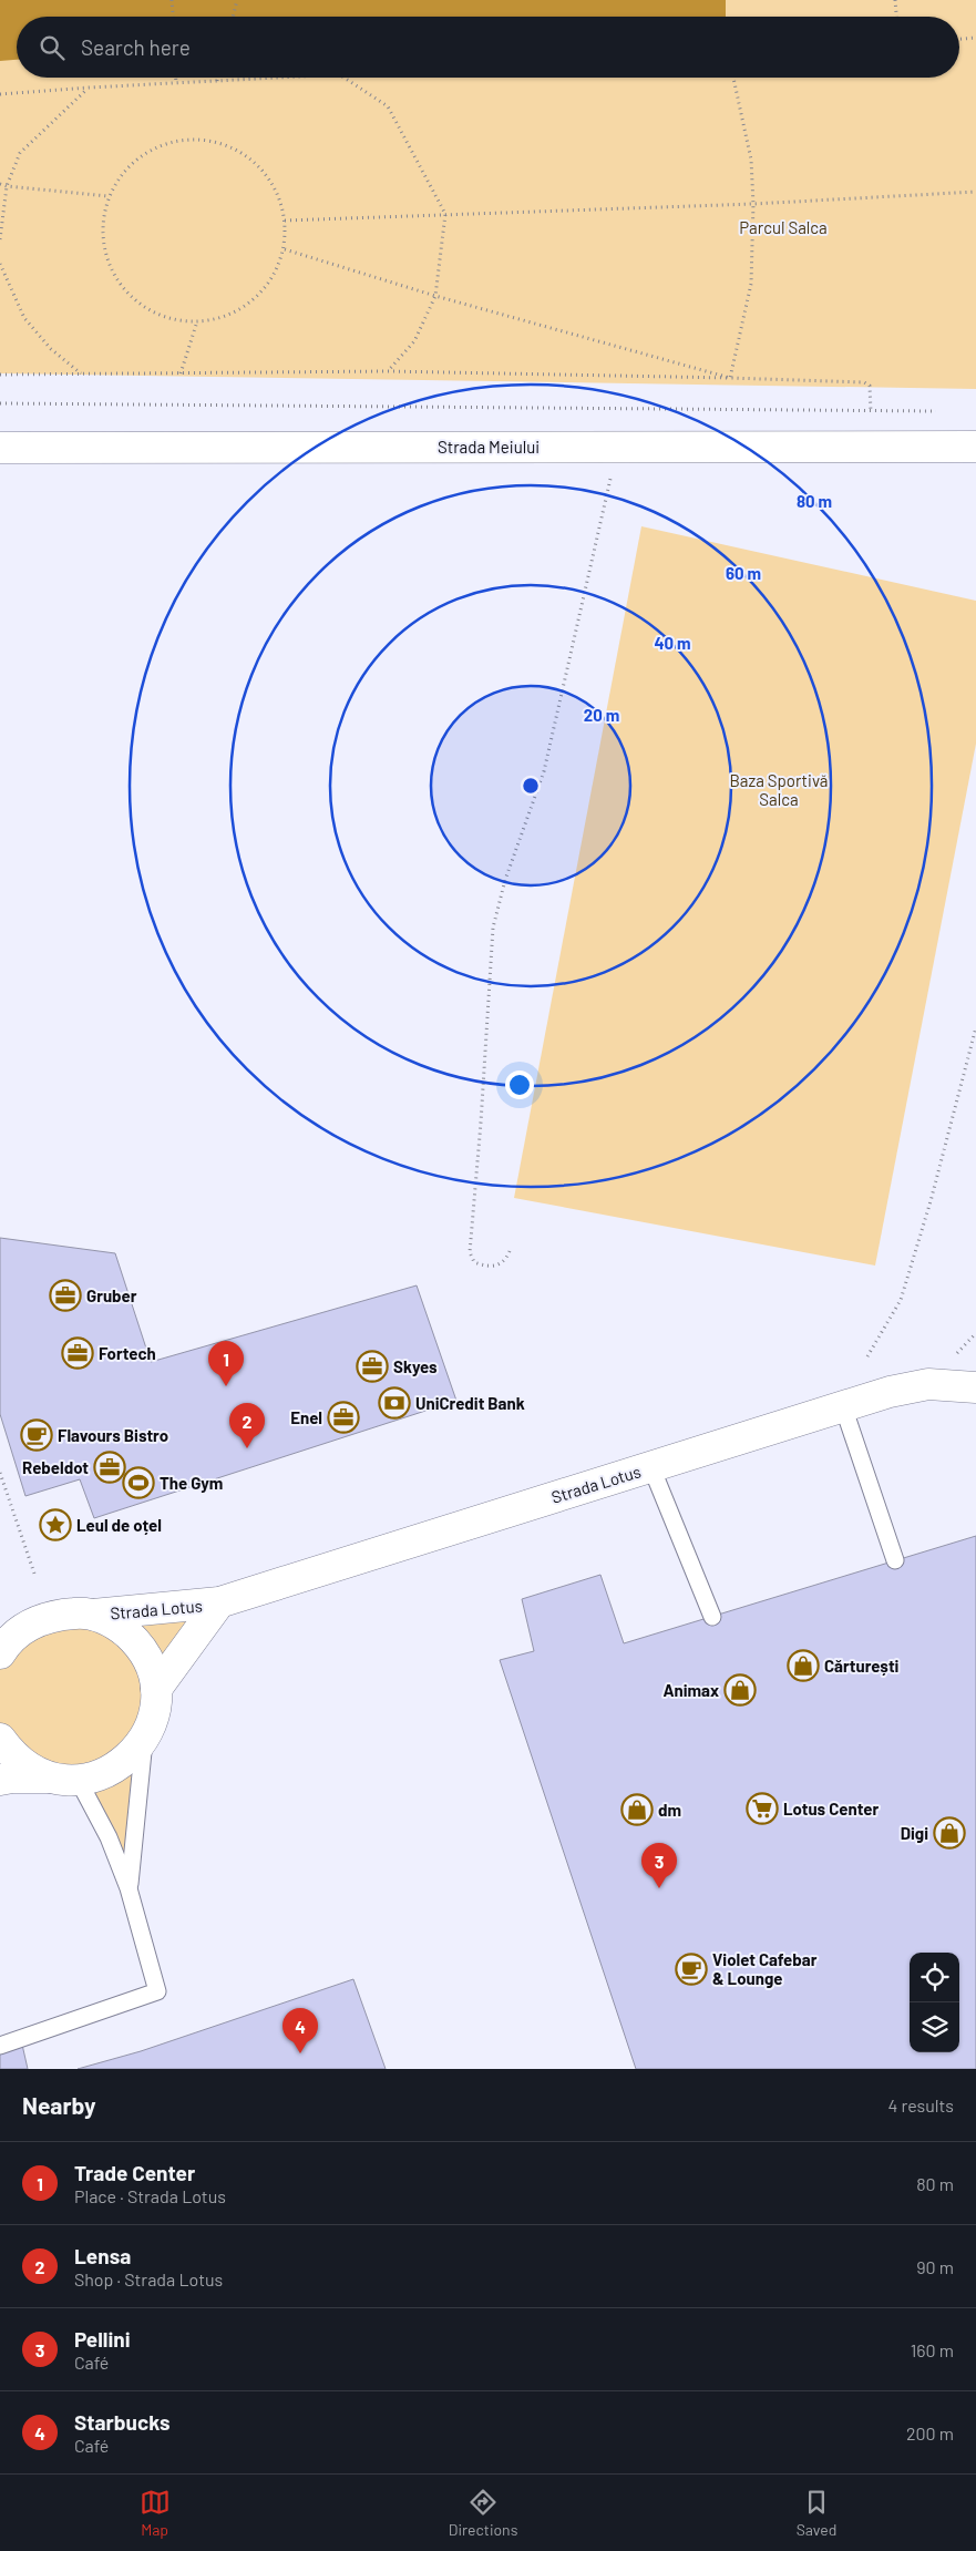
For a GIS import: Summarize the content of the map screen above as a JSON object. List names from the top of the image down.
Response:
{
  "streets": {
    "street": ["Strada Meiului", "Strada Lotus"]
  },
  "parks": ["Parcul Salca", "Baza Sportivă Salca"],
  "places": {
    "office": [
      "Gruber",
      "Fortech",
      "Skyes",
      "Enel",
      "Rebeldot"
    ],
    "bank": ["UniCredit Bank"],
    "cafe": ["Flavours Bistro", "Violet Cafebar & Lounge"],
    "sports": ["The Gym"],
    "place": ["Leul de oțel"],
    "shop": [
      "Cărturești",
      "Animax",
      "dm",
      "Digi"
    ],
    "supermarket": ["Lotus Center"]
  },
  "page": {
    "search": "Search here",
    "pins": [
      "1",
      "2",
      "3",
      "4"
    ],
    "heading": ["Nearby", "4 results"],
    "list": [
      {
        "mark": "1",
        "name": "Trade Center",
        "note": "Place · Strada Lotus",
        "value": "80 m"
      },
      {
        "mark": "2",
        "name": "Lensa",
        "note": "Shop · Strada Lotus",
        "value": "90 m"
      },
      {
        "mark": "3",
        "name": "Pellini",
        "note": "Café",
        "value": "160 m"
      },
      {
        "mark": "4",
        "name": "Starbucks",
        "note": "Café",
        "value": "200 m"
      }
    ],
    "nav": ["Map", "Directions", "Saved"]
  },
  "rings": [
    "80 m",
    "60 m",
    "40 m",
    "20 m"
  ]
}
